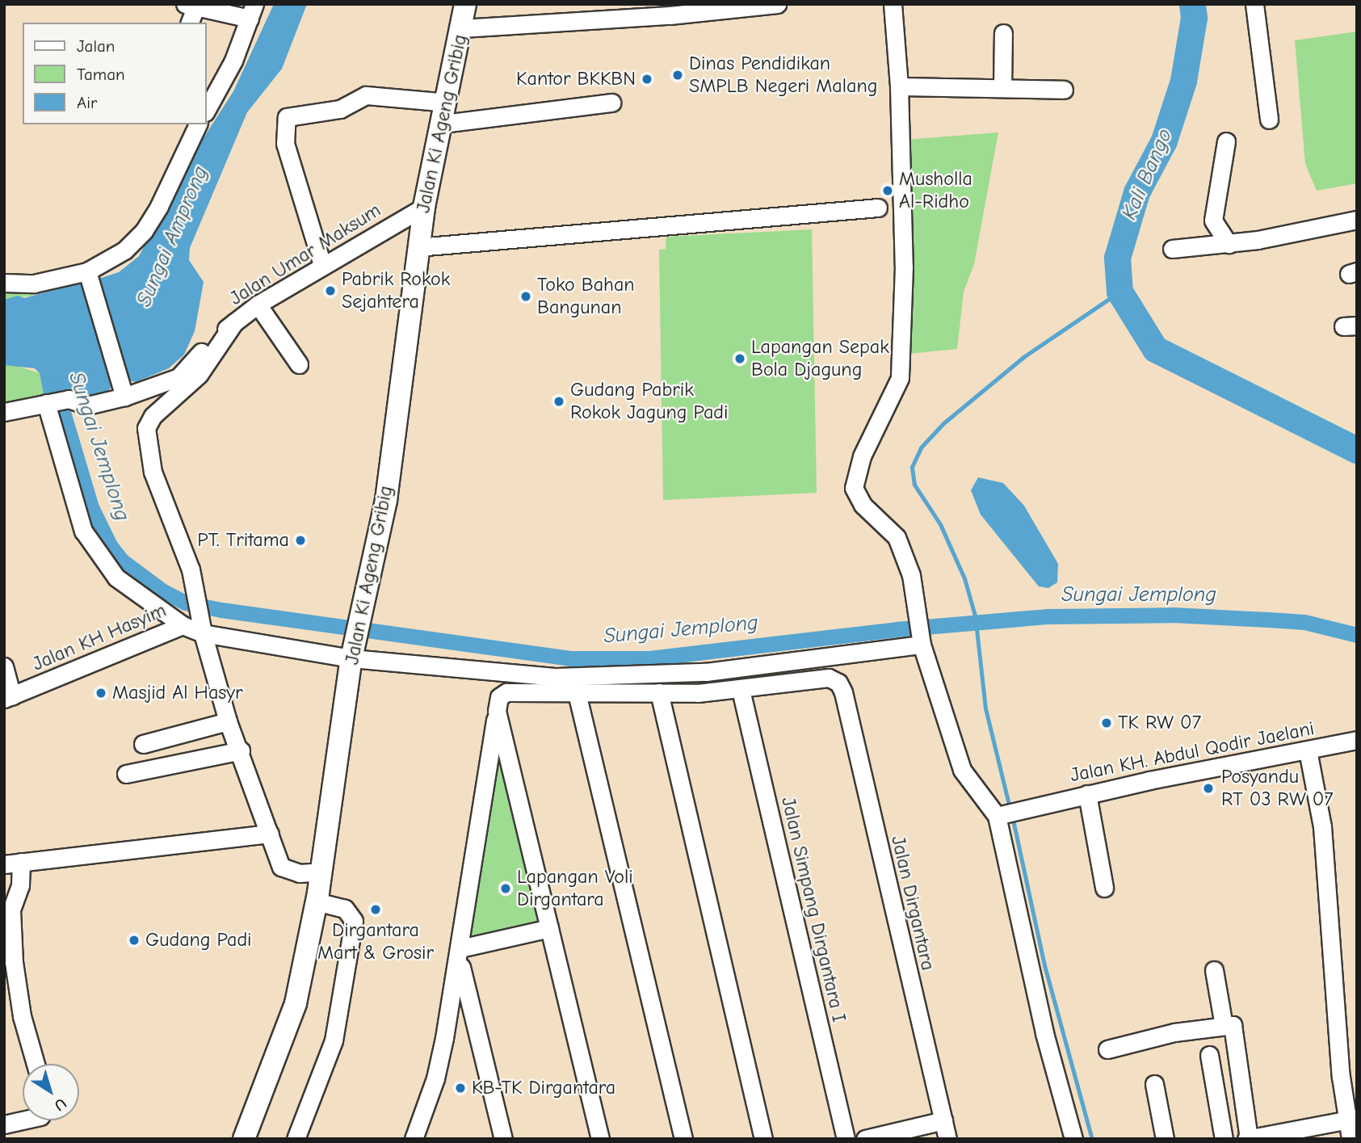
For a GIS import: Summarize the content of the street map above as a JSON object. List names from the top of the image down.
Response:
{
  "streets": {
    "main road": ["Jalan Ki Ageng Gribig"],
    "street": [
      "Jalan Umar Maksum",
      "Jalan KH Hasyim",
      "Jalan KH. Abdul Qodir Jaelani",
      "Jalan Dirgantara",
      "Jalan Simpang Dirgantara I"
    ]
  },
  "crossings": [
    ["Jalan Ki Ageng Gribig", "Jalan Umar Maksum"],
    ["Jalan Ki Ageng Gribig", "Jalan KH Hasyim"],
    ["Jalan Dirgantara", "Jalan Simpang Dirgantara I"]
  ],
  "water": ["Kali Bango", "Sungai Amprong", "Sungai Jemplong"],
  "places": [
    "Dinas Pendidikan SMPLB Negeri Malang",
    "Kantor BKKBN",
    "Musholla Al-Ridho",
    "Pabrik Rokok Sejahtera",
    "Toko Bahan Bangunan",
    "Lapangan Sepak Bola Djagung",
    "Gudang Pabrik Rokok Jagung Padi",
    "PT. Tritama",
    "Masjid Al Hasyr",
    "TK RW 07",
    "Posyandu RT 03 RW 07",
    "Lapangan Voli Dirgantara",
    "Dirgantara Mart & Grosir",
    "Gudang Padi",
    "KB-TK Dirgantara"
  ],
  "legend": ["Jalan", "Taman", "Air"],
  "north": "bottom right"
}
